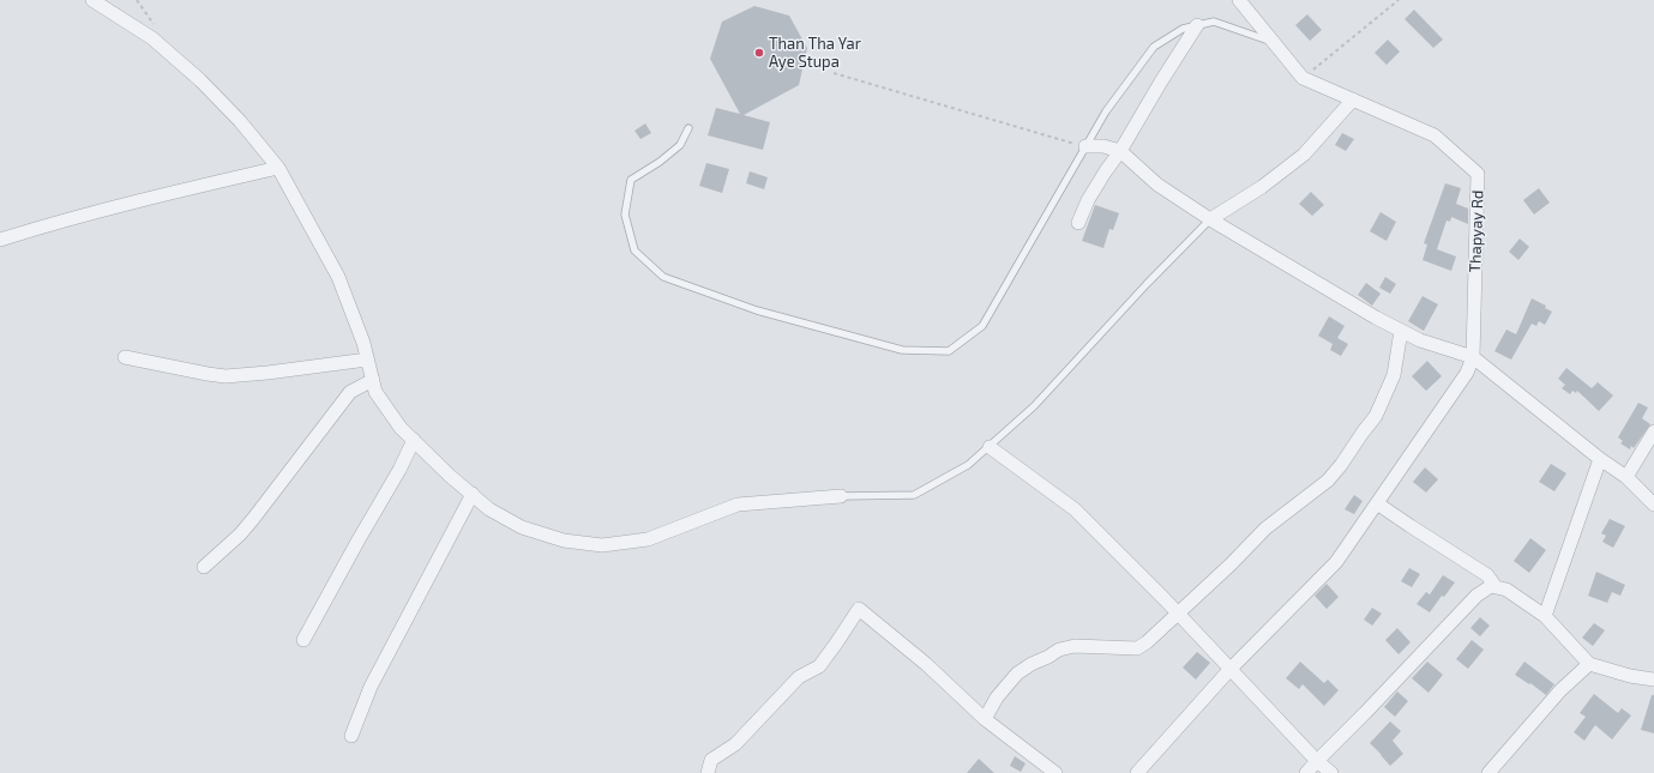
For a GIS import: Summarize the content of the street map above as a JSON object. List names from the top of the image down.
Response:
{
  "streets": {
    "street": ["Thapyay Rd"]
  },
  "places": ["Than Tha Yar Aye Stupa"]
}
